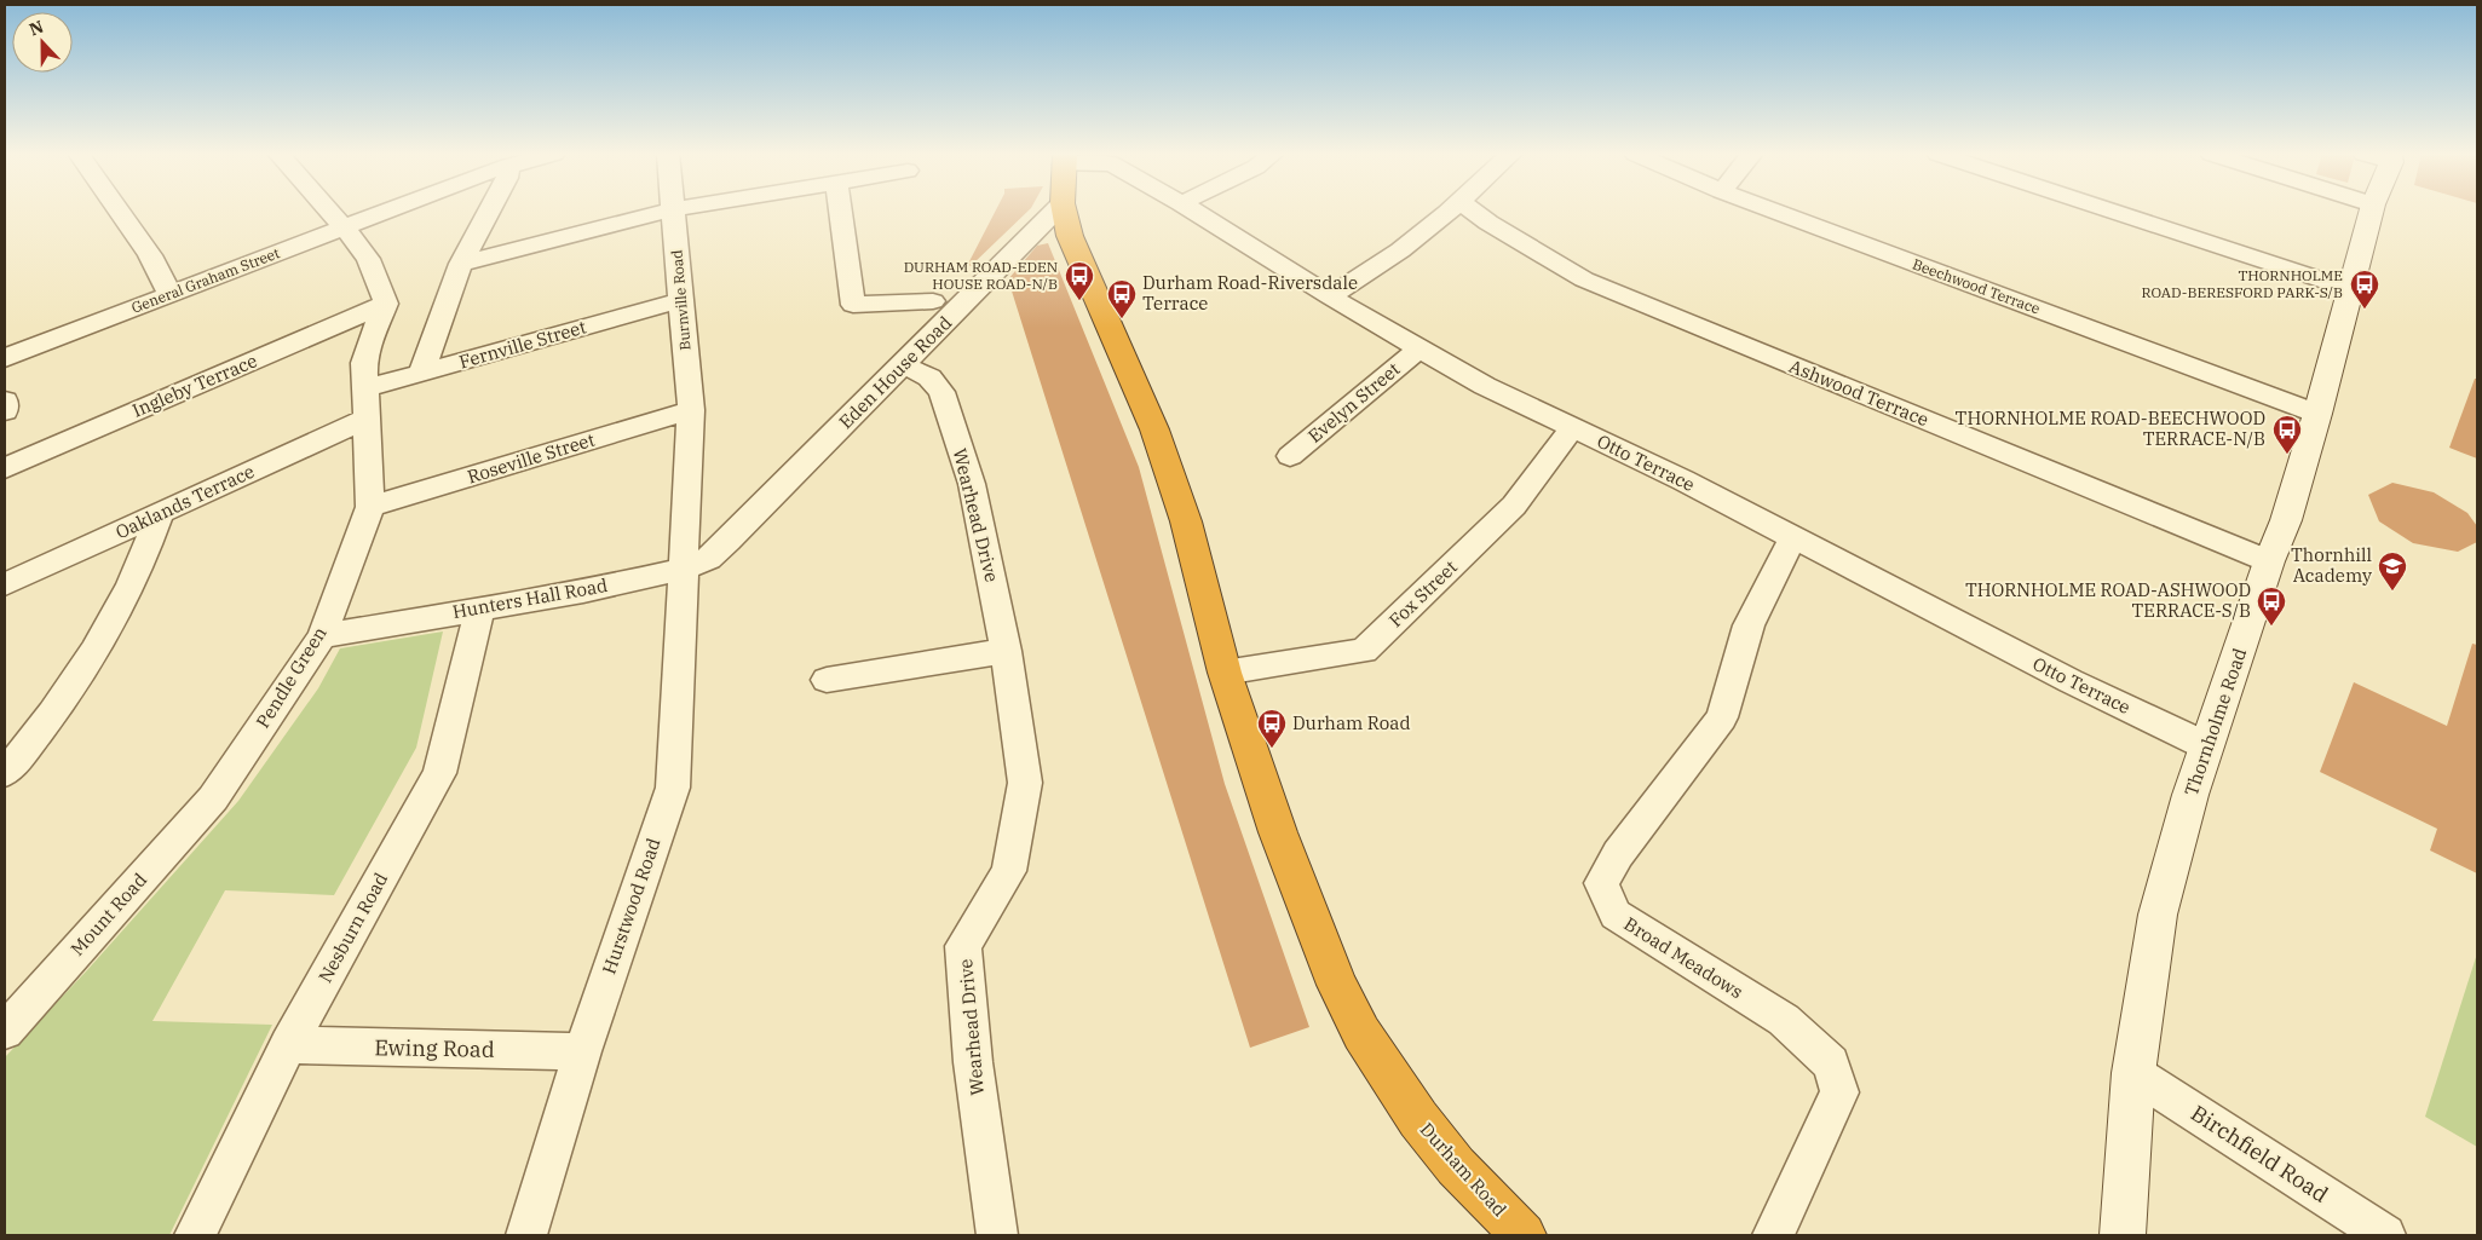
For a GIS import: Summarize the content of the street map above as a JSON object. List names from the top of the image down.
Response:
{
  "streets": {
    "highway": ["Durham Road"],
    "street": [
      "General Graham Street",
      "Beechwood Terrace",
      "Burnville Road",
      "Fernville Street",
      "Eden House Road",
      "Ingleby Terrace",
      "Ashwood Terrace",
      "Evelyn Street",
      "Roseville Street",
      "Otto Terrace",
      "Oaklands Terrace",
      "Wearhead Drive",
      "Fox Street",
      "Hunters Hall Road",
      "Pendle Green",
      "Thornholme Road",
      "Hurstwood Road",
      "Mount Road",
      "Nesburn Road",
      "Broad Meadows",
      "Ewing Road",
      "Birchfield Road"
    ]
  },
  "crossings": [
    ["Beechwood Terrace", "Thornholme Road"],
    ["Burnville Road", "Fernville Street"],
    ["Burnville Road", "Roseville Street"],
    ["Burnville Road", "Hunters Hall Road"],
    ["Burnville Road", "Hurstwood Road"],
    ["Fernville Street", "Pendle Green"],
    ["Eden House Road", "Wearhead Drive"],
    ["Eden House Road", "Hunters Hall Road"],
    ["Ingleby Terrace", "Pendle Green"],
    ["Ashwood Terrace", "Thornholme Road"],
    ["Evelyn Street", "Otto Terrace"],
    ["Roseville Street", "Pendle Green"],
    ["Otto Terrace", "Fox Street"],
    ["Otto Terrace", "Thornholme Road"],
    ["Otto Terrace", "Broad Meadows"],
    ["Oaklands Terrace", "Pendle Green"],
    ["Fox Street", "Durham Road"],
    ["Hunters Hall Road", "Pendle Green"],
    ["Hunters Hall Road", "Hurstwood Road"],
    ["Hunters Hall Road", "Nesburn Road"],
    ["Pendle Green", "Mount Road"],
    ["Thornholme Road", "Birchfield Road"],
    ["Hurstwood Road", "Ewing Road"],
    ["Nesburn Road", "Ewing Road"]
  ],
  "places": {
    "bus stop": [
      "DURHAM ROAD-EDEN HOUSE ROAD-N/B",
      "THORNHOLME ROAD-BERESFORD PARK-S/B",
      "Durham Road-Riversdale Terrace",
      "THORNHOLME ROAD-BEECHWOOD TERRACE-N/B",
      "THORNHOLME ROAD-ASHWOOD TERRACE-S/B",
      "Durham Road"
    ],
    "school or university": ["Thornhill Academy"]
  },
  "north": "top"
}
